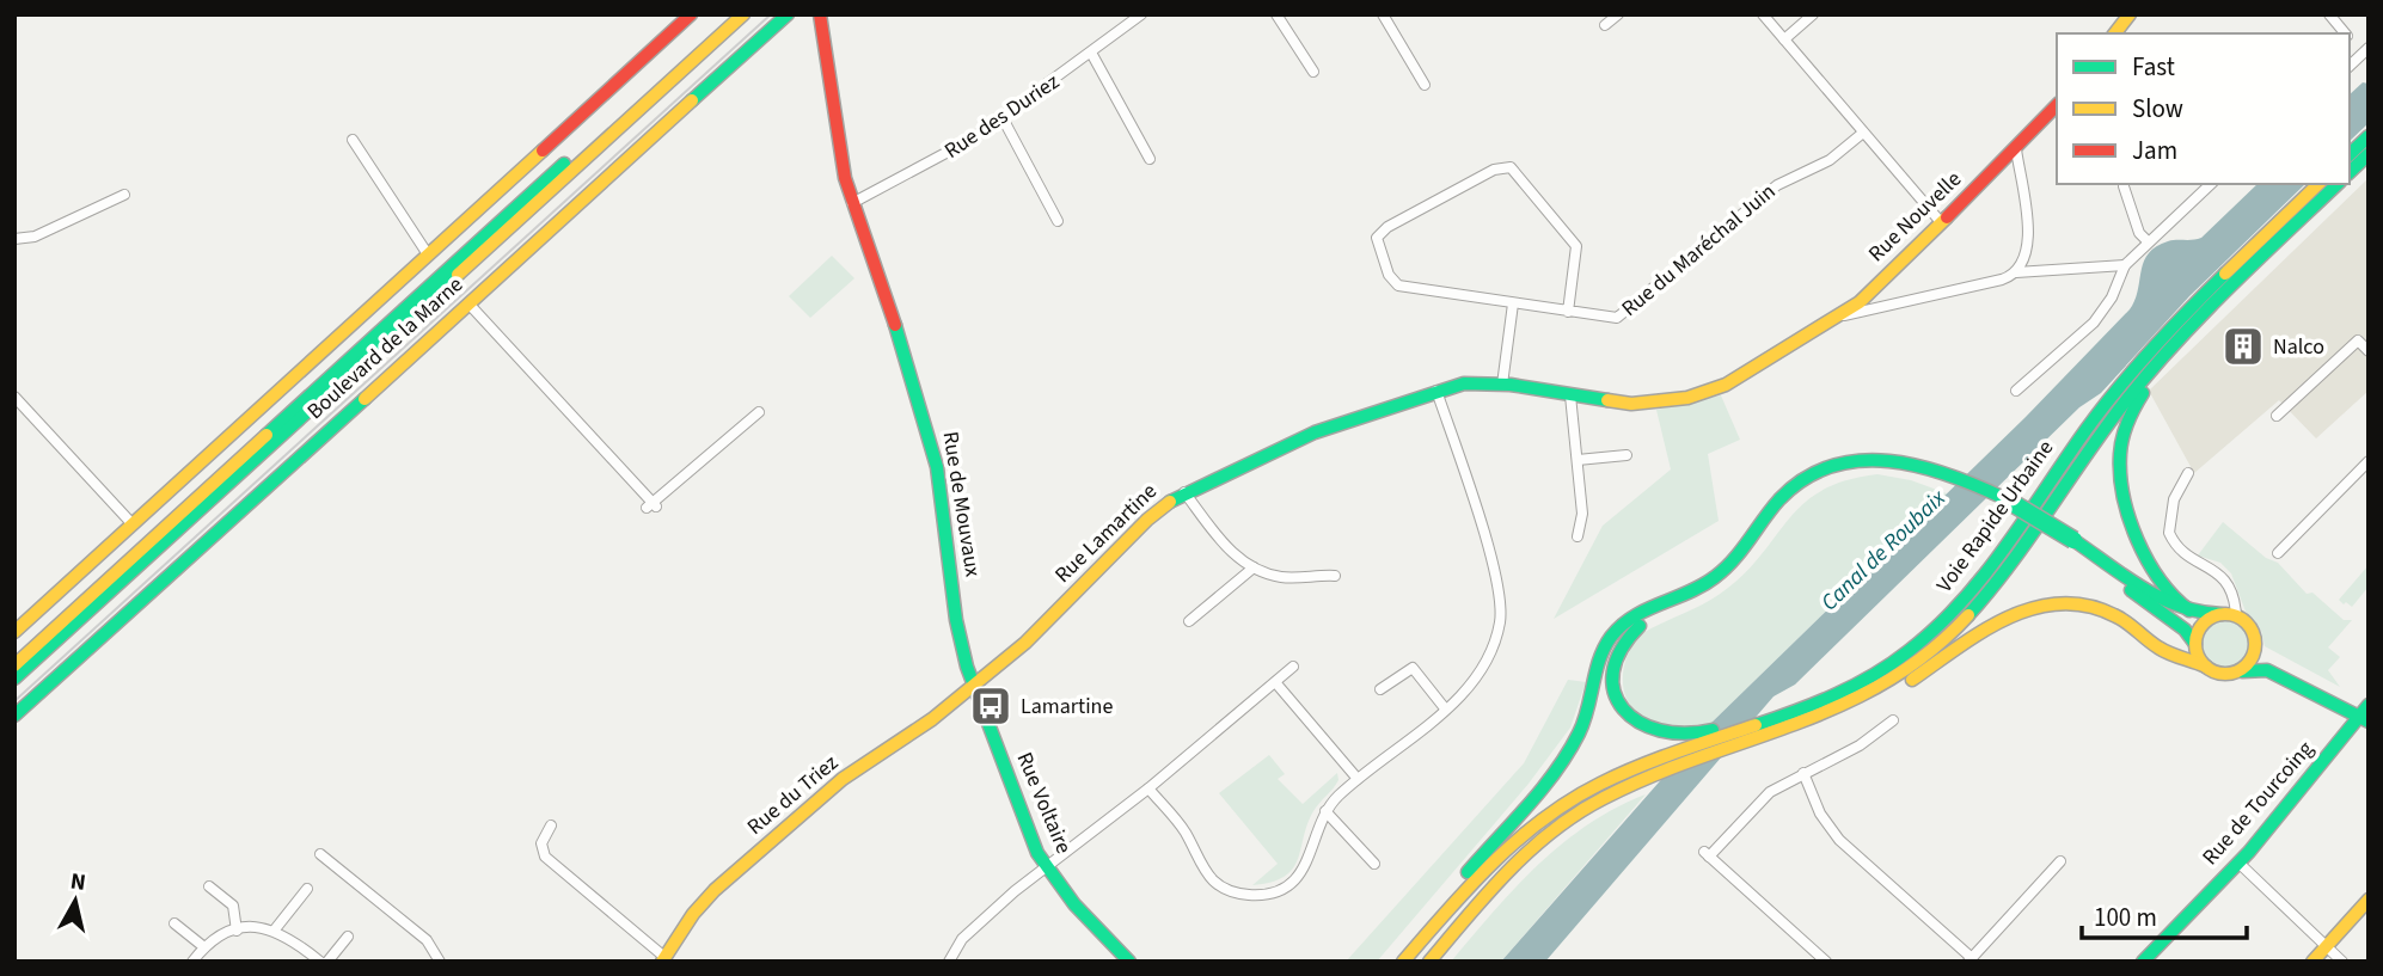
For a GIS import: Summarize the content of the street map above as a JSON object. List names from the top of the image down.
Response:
{
  "streets": {
    "main road": [
      "Rue Nouvelle",
      "Boulevard de la Marne",
      "Rue de Mouvaux",
      "Voie Rapide Urbaine",
      "Rue Lamartine",
      "Rue du Triez",
      "Rue Voltaire",
      "Rue de Tourcoing"
    ],
    "street": ["Rue des Duriez", "Rue du Maréchal Juin"]
  },
  "crossings": [
    ["Rue des Duriez", "Rue de Mouvaux"],
    ["Rue Nouvelle", "Rue Lamartine"],
    ["Rue de Mouvaux", "Rue Lamartine"],
    ["Rue de Mouvaux", "Rue du Triez"],
    ["Rue de Mouvaux", "Rue Voltaire"],
    ["Rue Lamartine", "Rue du Triez"],
    ["Rue Lamartine", "Rue Voltaire"],
    ["Rue du Triez", "Rue Voltaire"]
  ],
  "water": ["Canal de Roubaix"],
  "places": {
    "building": ["Nalco"],
    "bus stop": ["Lamartine"]
  },
  "legend": ["Fast", "Slow", "Jam"],
  "scale_bar": "100 m",
  "north": "top"
}
